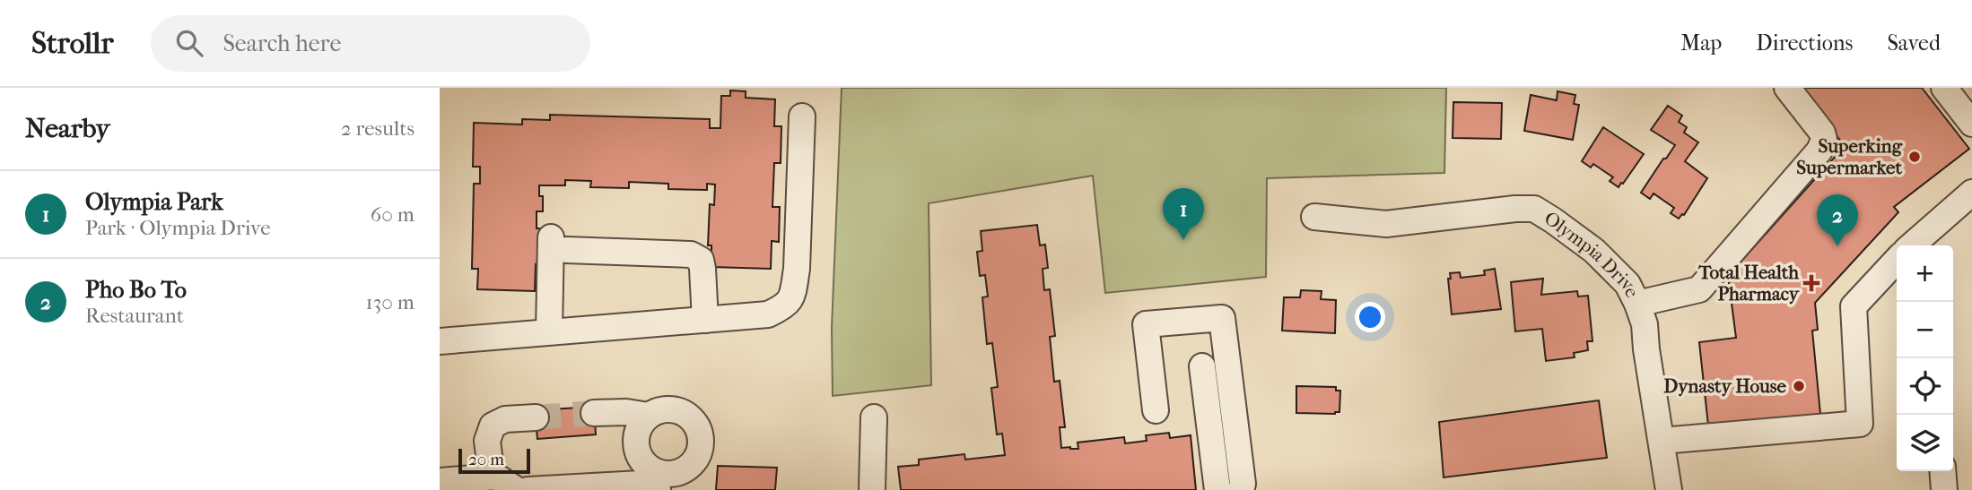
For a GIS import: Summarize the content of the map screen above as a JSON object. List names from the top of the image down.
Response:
{
  "streets": {
    "street": ["Olympia Drive"]
  },
  "places": {
    "other": ["Superking Supermarket", "Dynasty House"],
    "health": ["Total Health Pharmacy"]
  },
  "scale_bar": "20 m",
  "page": {
    "header": "Strollr",
    "search": "Search here",
    "nav": ["Map", "Directions", "Saved"],
    "heading": ["Nearby", "2 results"],
    "list": [
      {
        "mark": "1",
        "name": "Olympia Park",
        "note": "Park · Olympia Drive",
        "value": "60 m"
      },
      {
        "mark": "2",
        "name": "Pho Bo To",
        "note": "Restaurant",
        "value": "130 m"
      }
    ],
    "pins": ["1", "2"],
    "map_buttons": ["+", "−"],
    "scale": "20 m"
  }
}
